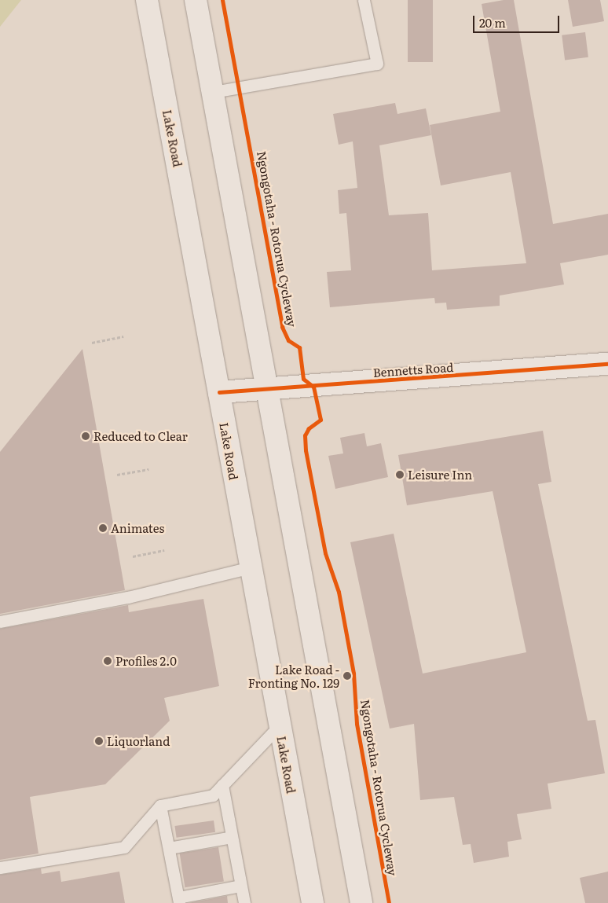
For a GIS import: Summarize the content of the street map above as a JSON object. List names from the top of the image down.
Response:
{
  "streets": {
    "main road": ["Lake Road", "Bennetts Road"],
    "cycle path": ["Ngongotaha - Rotorua Cycleway"]
  },
  "crossings": [
    ["Lake Road", "Bennetts Road"]
  ],
  "places": [
    "Reduced to Clear",
    "Leisure Inn",
    "Animates",
    "Profiles 2.0",
    "Lake Road - Fronting No. 129",
    "Liquorland"
  ],
  "scale_bar": "20 m"
}
